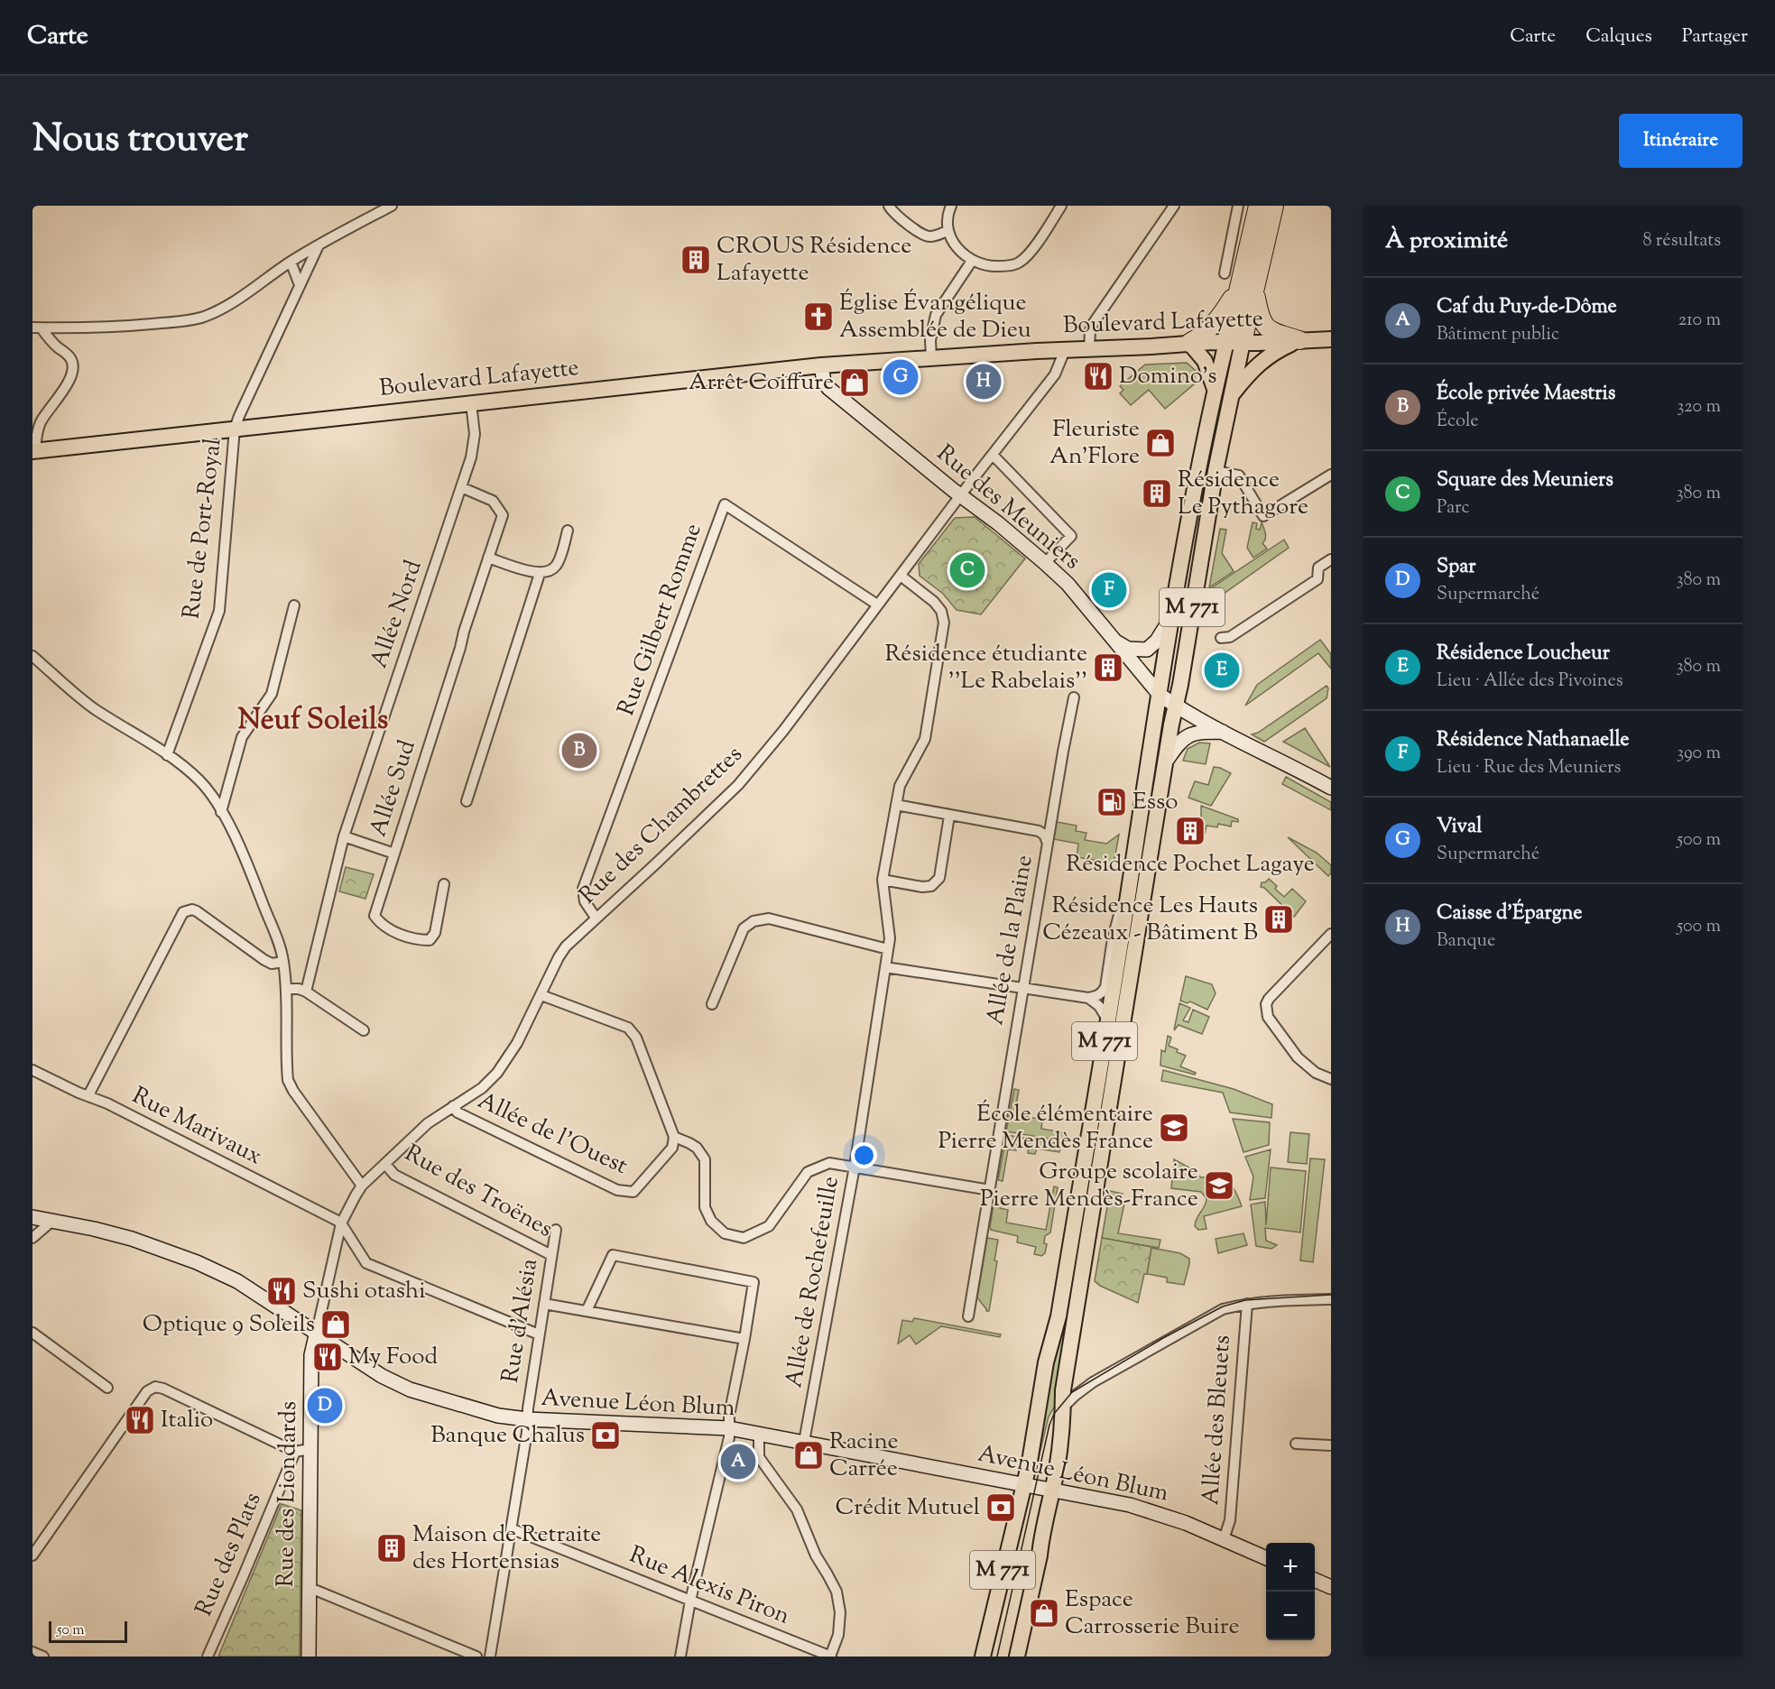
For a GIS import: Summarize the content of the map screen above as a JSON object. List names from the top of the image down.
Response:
{
  "streets": {
    "highway": ["M 771"],
    "main road": [
      "Boulevard Lafayette",
      "Rue des Meuniers",
      "Avenue Léon Blum",
      "Rue des Liondards"
    ],
    "street": [
      "Rue de Port-Royal",
      "Allée Nord",
      "Rue Gilbert Romme",
      "Allée Sud",
      "Rue des Chambrettes",
      "Allée de la Plaine",
      "Rue Marivaux",
      "Allée de l'Ouest",
      "Rue des Troënes",
      "Allée de Rochefeuille",
      "Rue d'Alésia",
      "Allée des Bleuets",
      "Rue des Plats",
      "Rue Alexis Piron"
    ]
  },
  "crossings": [
    ["Boulevard Lafayette", "Rue des Meuniers"],
    ["Boulevard Lafayette", "Rue de Port-Royal"],
    ["Boulevard Lafayette", "M 771"],
    ["Boulevard Lafayette", "Allée Nord"],
    ["Boulevard Lafayette", "Rue des Chambrettes"],
    ["Rue des Meuniers", "M 771"],
    ["Rue des Meuniers", "Rue des Chambrettes"],
    ["M 771", "Avenue Léon Blum"],
    ["Allée Nord", "Allée Sud"],
    ["Rue Gilbert Romme", "Rue des Chambrettes"],
    ["Rue des Chambrettes", "Rue Marivaux"],
    ["Rue des Chambrettes", "Allée de l'Ouest"],
    ["Rue des Chambrettes", "Rue des Troënes"],
    ["Rue des Chambrettes", "Allée de Rochefeuille"],
    ["Rue des Chambrettes", "Avenue Léon Blum"],
    ["Rue des Chambrettes", "Rue des Liondards"],
    ["Rue des Troënes", "Rue d'Alésia"],
    ["Allée de Rochefeuille", "Avenue Léon Blum"],
    ["Rue d'Alésia", "Avenue Léon Blum"],
    ["Rue d'Alésia", "Rue Alexis Piron"],
    ["Avenue Léon Blum", "Allée des Bleuets"],
    ["Avenue Léon Blum", "Rue des Liondards"]
  ],
  "districts": ["Neuf Soleils"],
  "places": {
    "building": [
      "CROUS Résidence Lafayette",
      "Résidence Le Pythagore",
      "Résidence étudiante ''Le Rabelais''",
      "Résidence Pochet Lagaye",
      "Résidence Les Hauts Cézeaux - Bâtiment B",
      "Maison de Retraite des Hortensias"
    ],
    "church": ["Église Évangélique Assemblée de Dieu"],
    "restaurant": [
      "Domino's",
      "Sushi otashi",
      "My Food",
      "Italio"
    ],
    "shop": [
      "Arrêt Coiffure",
      "Fleuriste An'Flore",
      "Optique 9 Soleils",
      "Racine Carrée",
      "Espace Carrosserie Buire"
    ],
    "fuel station": ["Esso"],
    "school or university": ["École élémentaire Pierre Mendès France", "Groupe scolaire Pierre Mendès-France"],
    "bank": ["Banque Chalus", "Crédit Mutuel"]
  },
  "scale_bar": "50 m",
  "page": {
    "header": "Carte",
    "nav": ["Carte", "Calques", "Partager"],
    "title": "Nous trouver",
    "buttons": "Itinéraire",
    "heading": ["À proximité", "8 résultats"],
    "list": [
      {
        "mark": "A",
        "name": "Caf du Puy-de-Dôme",
        "note": "Bâtiment public",
        "value": "210 m"
      },
      {
        "mark": "B",
        "name": "École privée Maestris",
        "note": "École",
        "value": "320 m"
      },
      {
        "mark": "C",
        "name": "Square des Meuniers",
        "note": "Parc",
        "value": "380 m"
      },
      {
        "mark": "D",
        "name": "Spar",
        "note": "Supermarché",
        "value": "380 m"
      },
      {
        "mark": "E",
        "name": "Résidence Loucheur",
        "note": "Lieu · Allée des Pivoines",
        "value": "380 m"
      },
      {
        "mark": "F",
        "name": "Résidence Nathanaelle",
        "note": "Lieu · Rue des Meuniers",
        "value": "390 m"
      },
      {
        "mark": "G",
        "name": "Vival",
        "note": "Supermarché",
        "value": "500 m"
      },
      {
        "mark": "H",
        "name": "Caisse d'Épargne",
        "note": "Banque",
        "value": "500 m"
      }
    ],
    "pins": [
      "G",
      "H",
      "C",
      "F",
      "E",
      "B",
      "D",
      "A"
    ],
    "map_buttons": ["+", "−"],
    "scale": "50 m"
  }
}
